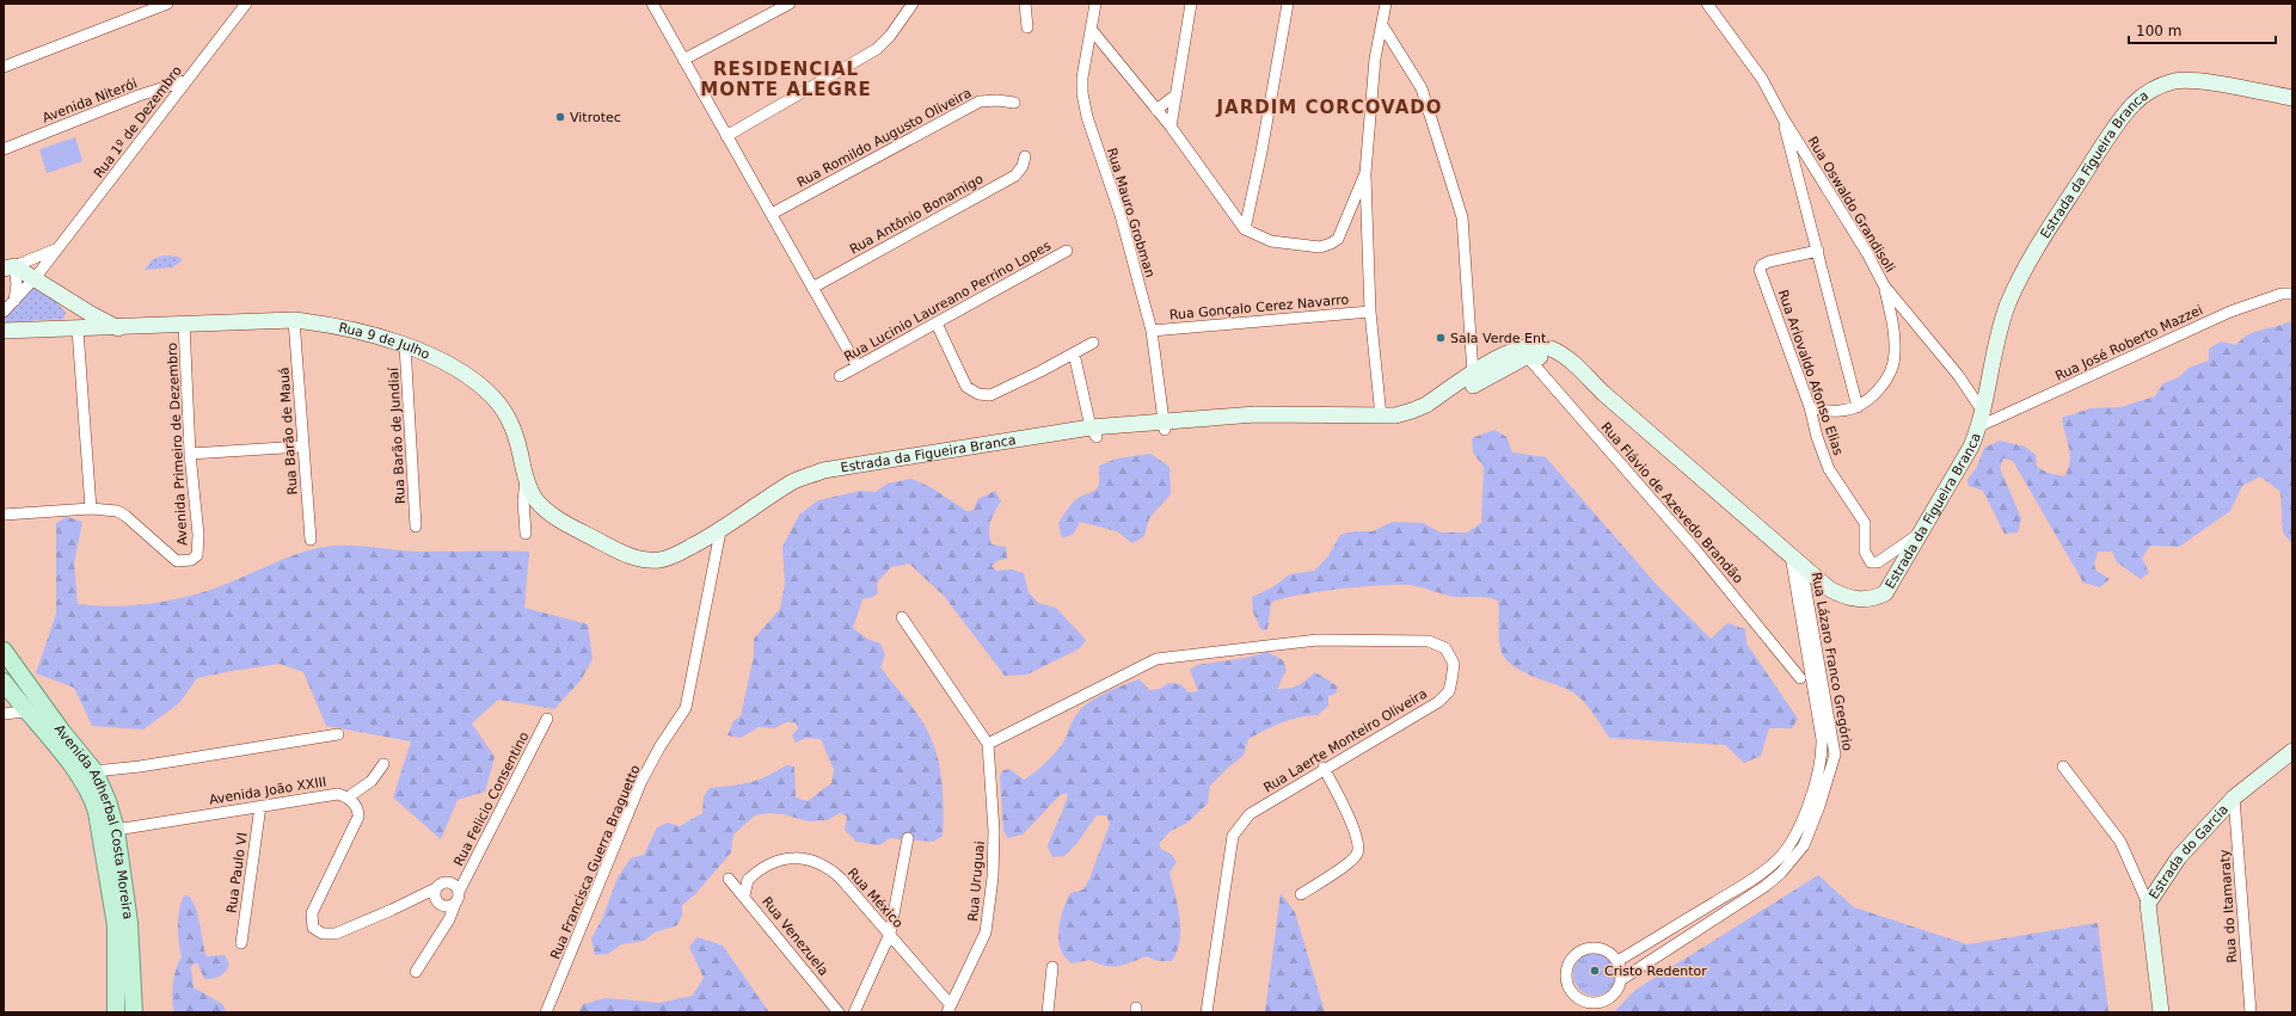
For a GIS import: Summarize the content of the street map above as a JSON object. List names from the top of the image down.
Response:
{
  "streets": {
    "main road": [
      "Estrada da Figueira Branca",
      "Rua 9 de Julho",
      "Avenida Adherbal Costa Moreira",
      "Estrada do Garcia"
    ],
    "street": [
      "Avenida Niterói",
      "Rua 1º de Dezembro",
      "Rua Romildo Augusto Oliveira",
      "Rua Oswaldo Grandisoli",
      "Rua Mauro Grobman",
      "Rua Antônio Bonamigo",
      "Rua Lucinio Laureano Perrino Lopes",
      "Rua Gonçalo Cerez Navarro",
      "Rua José Roberto Mazzei",
      "Rua Ariovaldo Afonso Elias",
      "Rua Barão de Mauá",
      "Rua Barão de Jundiaí",
      "Avenida Primeiro de Dezembro",
      "Rua Flávio de Azevedo Brandão",
      "Rua Lázaro Franco Gregório",
      "Rua Laerte Monteiro Oliveira",
      "Avenida João XXIII",
      "Rua Felicio Consentino",
      "Rua Francisca Guerra Braguetto",
      "Rua Paulo VI",
      "Rua Uruguai",
      "Rua México",
      "Rua do Itamaraty",
      "Rua Venezuela"
    ]
  },
  "crossings": [
    ["Avenida Niterói", "Rua 1º de Dezembro"],
    ["Estrada da Figueira Branca", "Rua Oswaldo Grandisoli"],
    ["Estrada da Figueira Branca", "Rua Mauro Grobman"],
    ["Estrada da Figueira Branca", "Rua 9 de Julho"],
    ["Estrada da Figueira Branca", "Rua José Roberto Mazzei"],
    ["Estrada da Figueira Branca", "Rua Ariovaldo Afonso Elias"],
    ["Estrada da Figueira Branca", "Rua Flávio de Azevedo Brandão"],
    ["Estrada da Figueira Branca", "Rua Lázaro Franco Gregório"],
    ["Estrada da Figueira Branca", "Rua Francisca Guerra Braguetto"],
    ["Rua Oswaldo Grandisoli", "Rua José Roberto Mazzei"],
    ["Rua Mauro Grobman", "Rua Gonçalo Cerez Navarro"],
    ["Rua 9 de Julho", "Rua Barão de Mauá"],
    ["Rua 9 de Julho", "Rua Barão de Jundiaí"],
    ["Rua 9 de Julho", "Avenida Primeiro de Dezembro"],
    ["Rua Laerte Monteiro Oliveira", "Rua Uruguai"],
    ["Avenida João XXIII", "Avenida Adherbal Costa Moreira"],
    ["Avenida João XXIII", "Rua Paulo VI"],
    ["Estrada do Garcia", "Rua do Itamaraty"],
    ["Rua Uruguai", "Rua México"],
    ["Rua México", "Rua Venezuela"]
  ],
  "districts": ["RESIDENCIAL MONTE ALEGRE", "JARDIM CORCOVADO"],
  "places": ["Vitrotec", "Sala Verde Ent.", "Cristo Redentor"],
  "scale_bar": "100 m"
}
